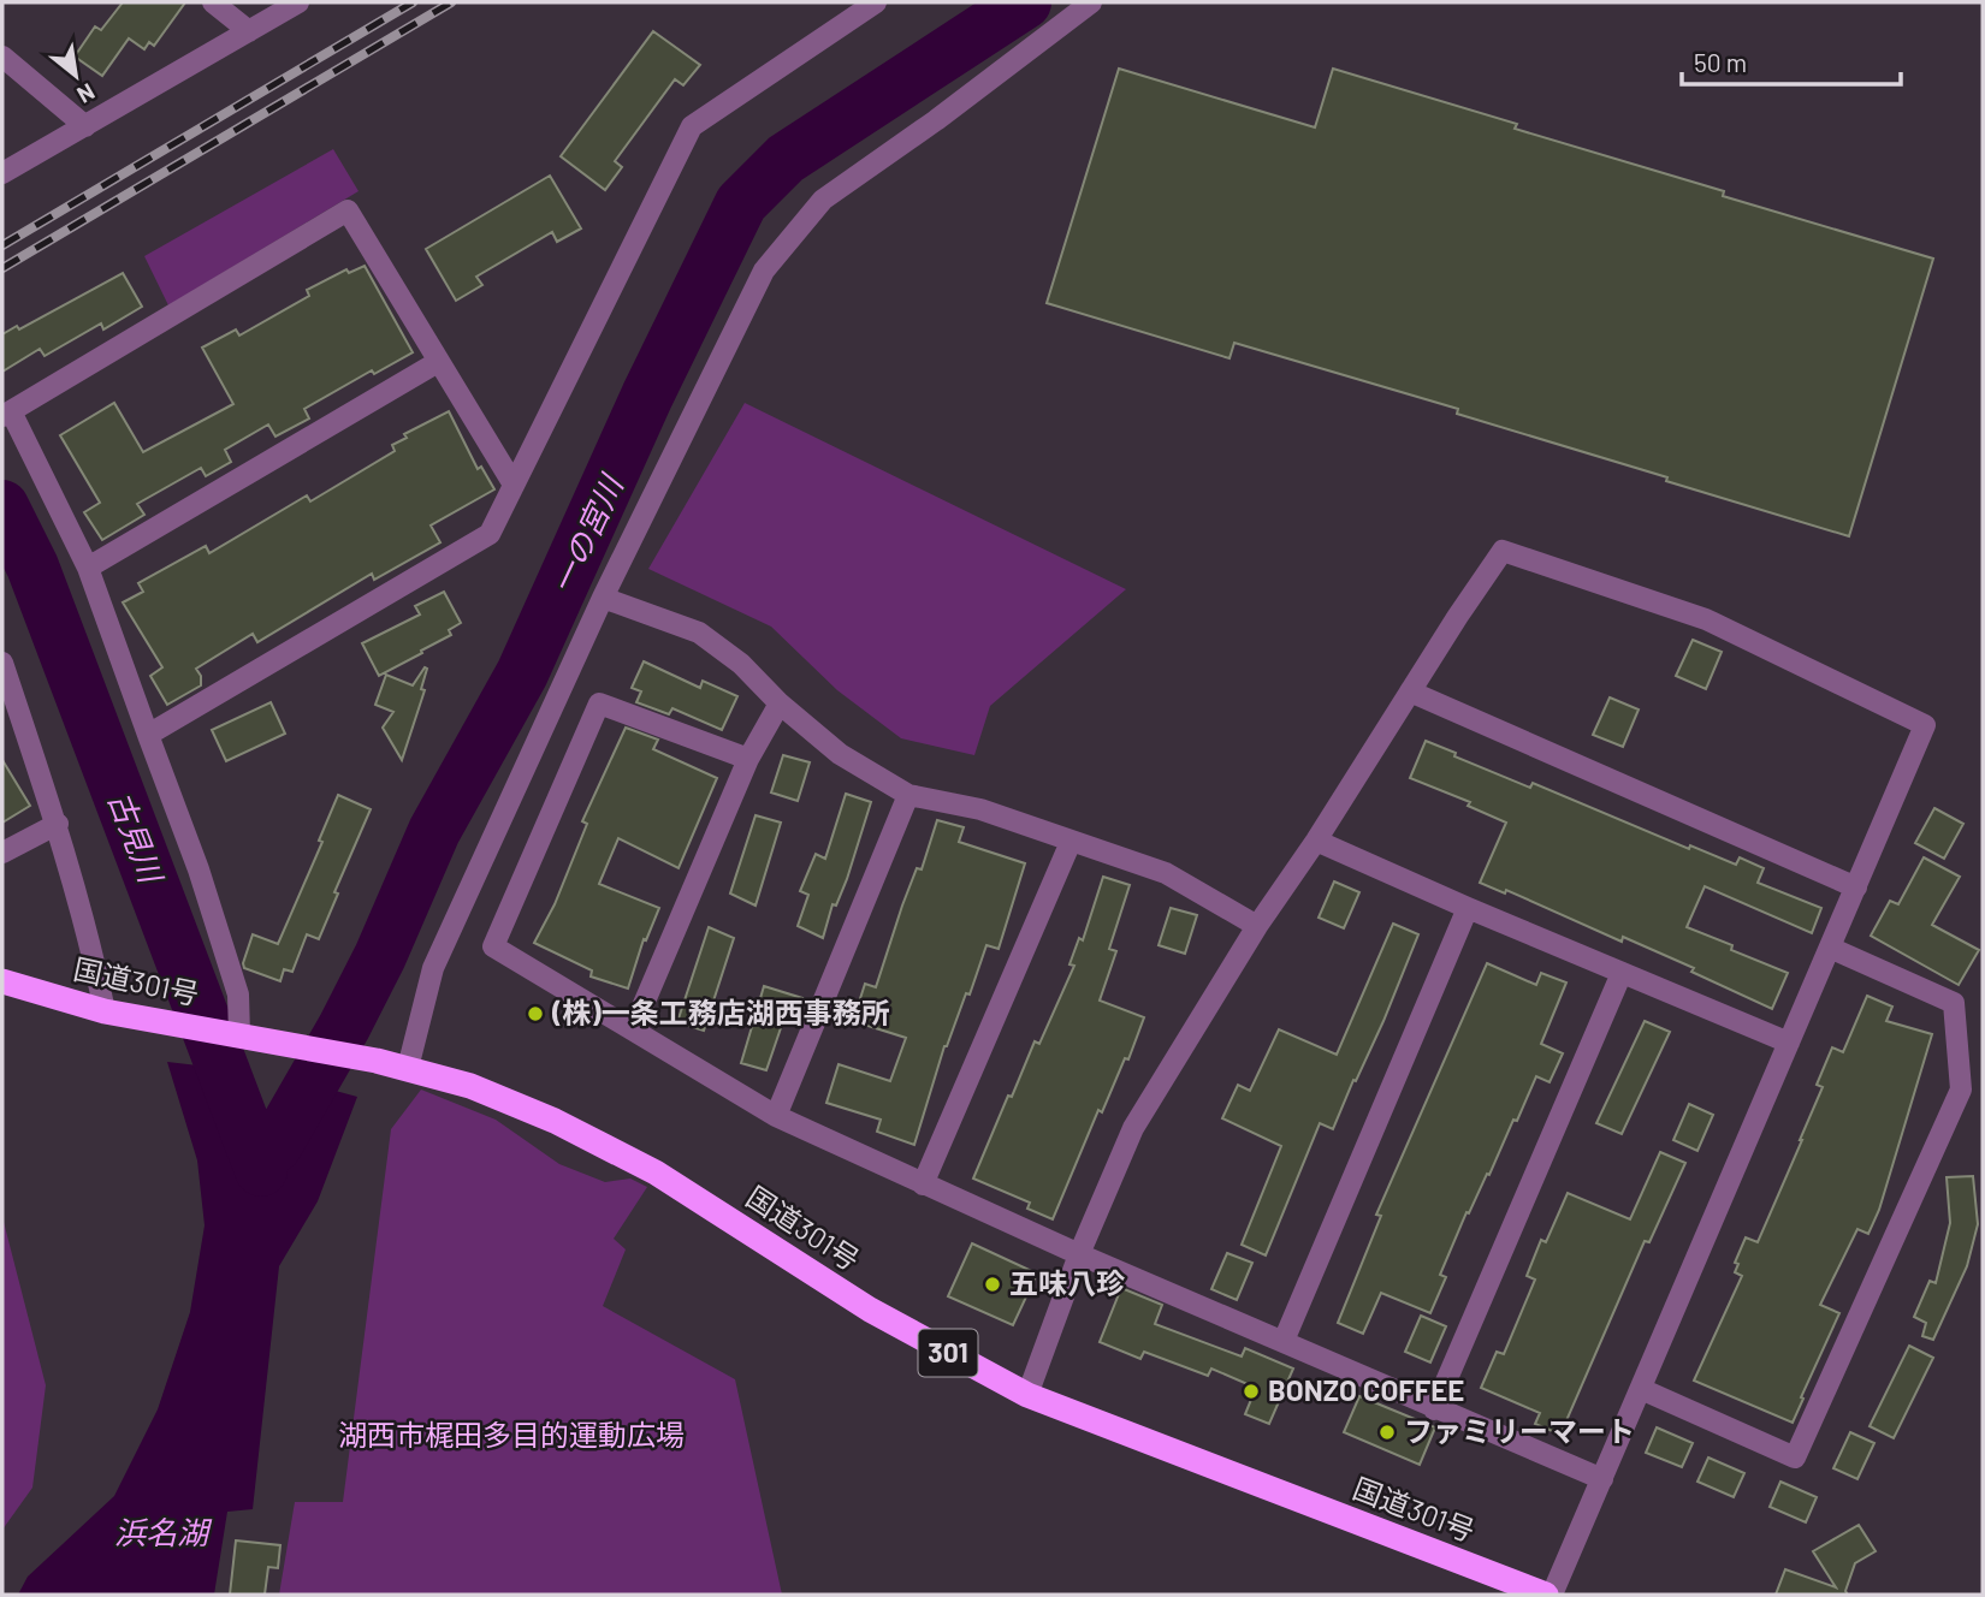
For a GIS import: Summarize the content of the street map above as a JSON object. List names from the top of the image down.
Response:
{
  "streets": {
    "highway": ["国道301号", "301"]
  },
  "water": ["一の宮川", "古見川", "浜名湖"],
  "parks": ["湖西市梶田多目的運動広場"],
  "places": [
    "(株)一条工務店湖西事務所",
    "五味八珍",
    "BONZO COFFEE",
    "ファミリーマート"
  ],
  "scale_bar": "50 m",
  "north": "bottom right"
}
